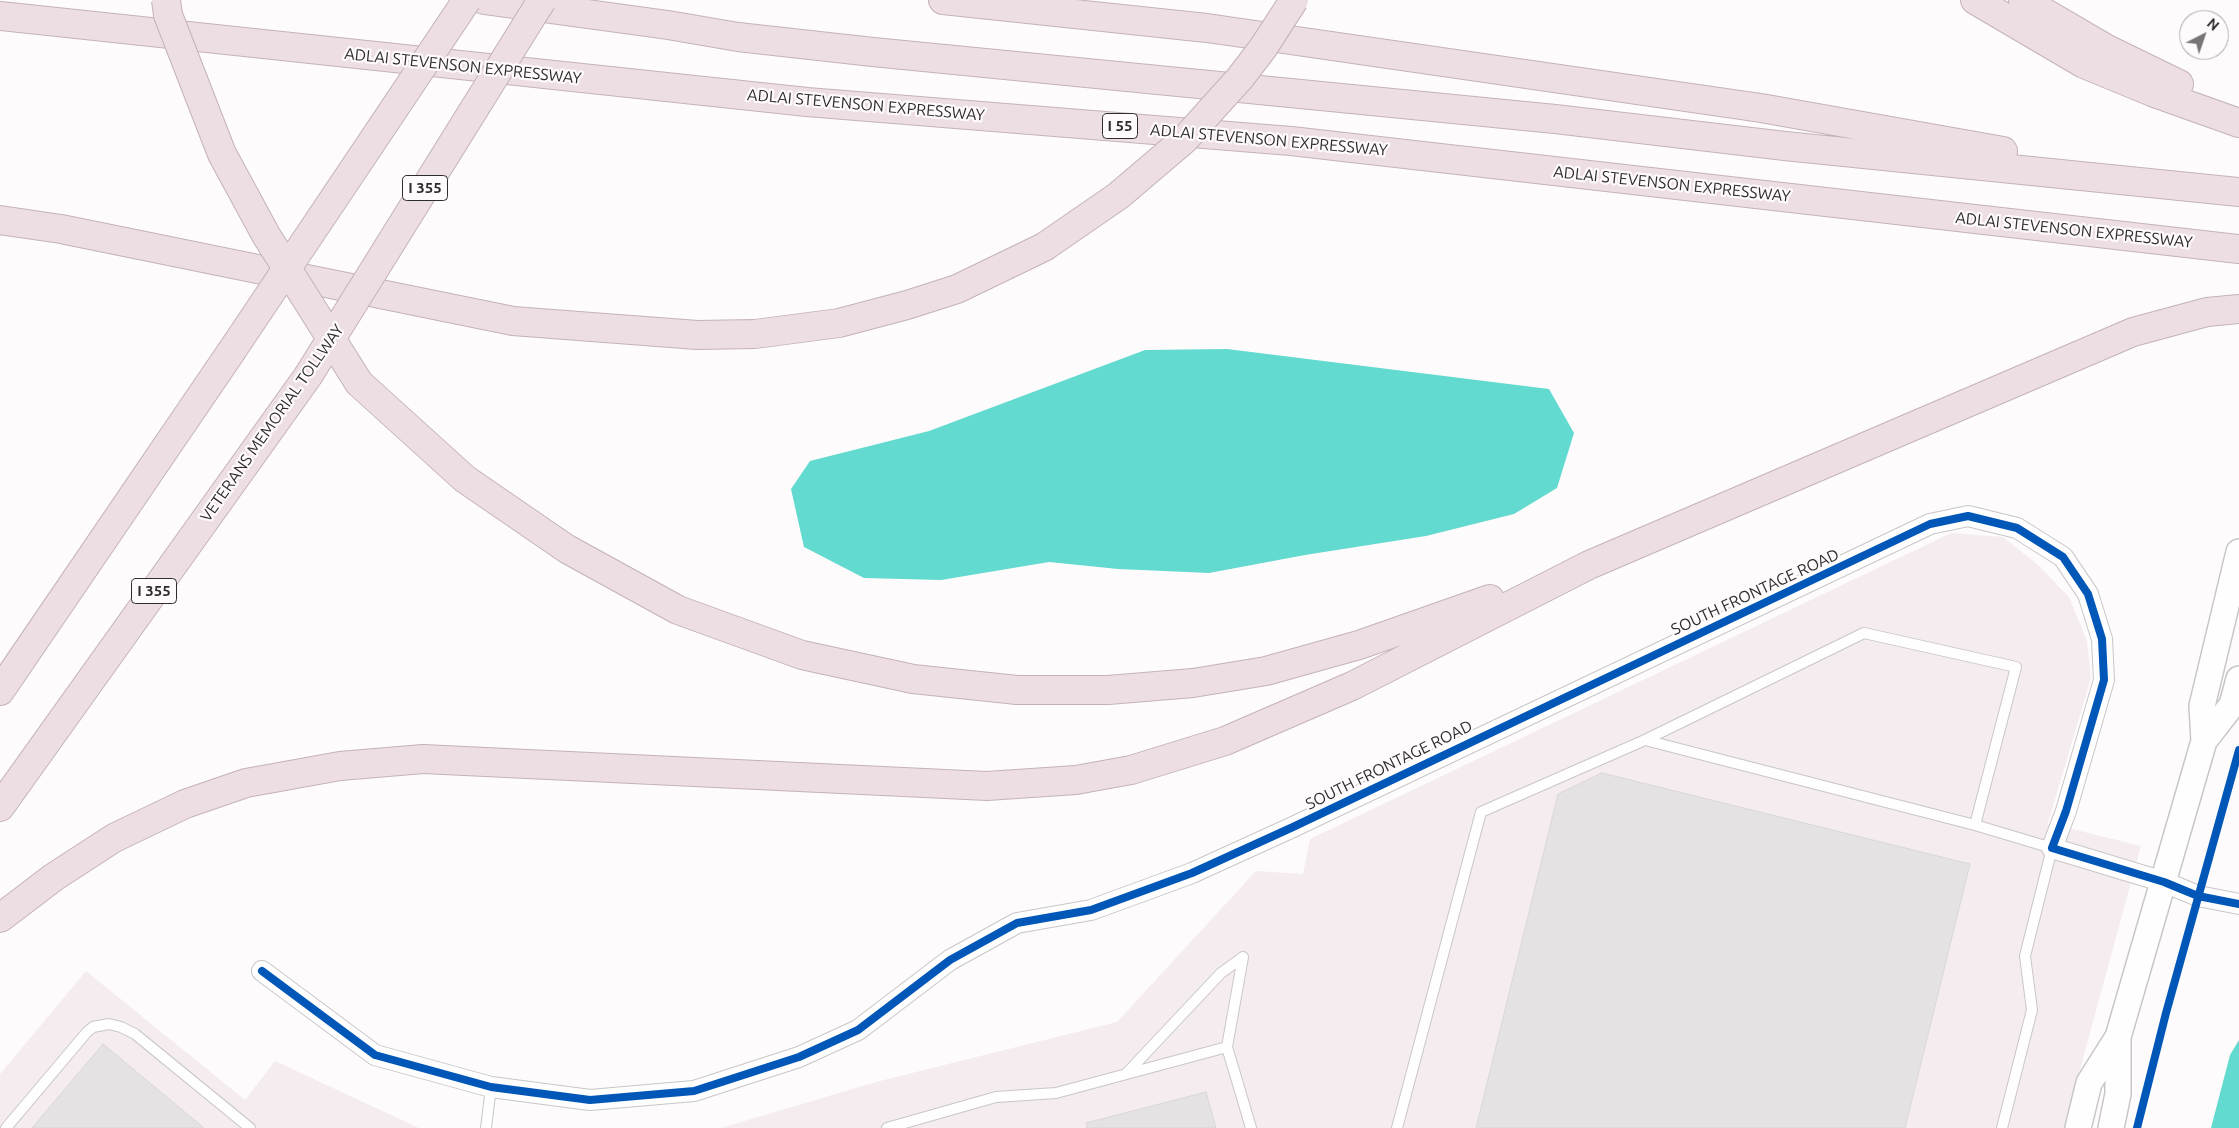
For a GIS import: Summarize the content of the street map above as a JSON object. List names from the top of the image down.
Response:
{
  "streets": {
    "highway": [
      "ADLAI STEVENSON EXPRESSWAY",
      "I 55",
      "I 355",
      "VETERANS MEMORIAL TOLLWAY"
    ],
    "street": ["SOUTH FRONTAGE ROAD"]
  },
  "north": "top right"
}
